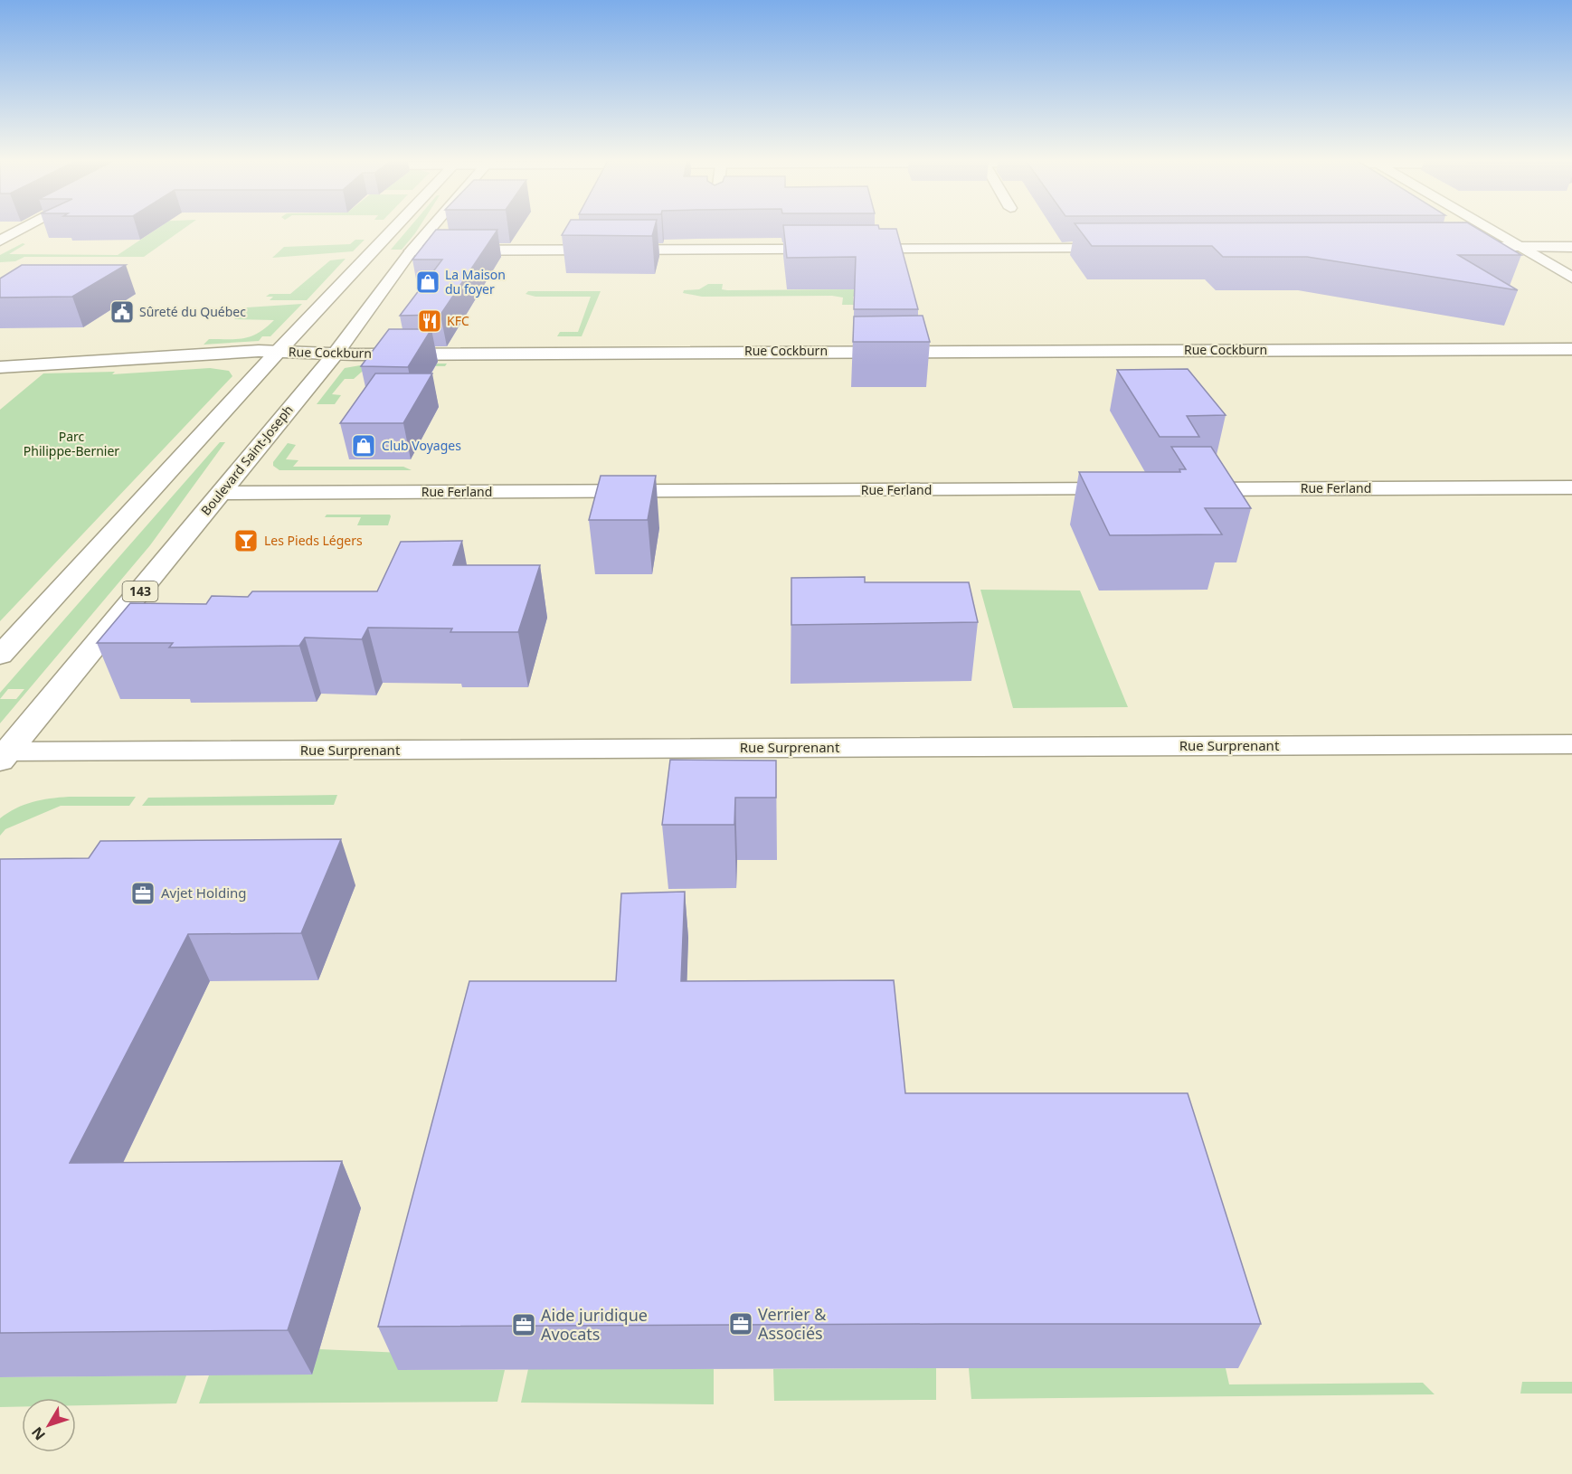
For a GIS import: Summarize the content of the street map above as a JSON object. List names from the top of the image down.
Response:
{
  "streets": {
    "street": [
      "Rue Cockburn",
      "Boulevard Saint-Joseph",
      "Rue Ferland",
      "143",
      "Rue Surprenant"
    ]
  },
  "crossings": [
    ["Rue Cockburn", "Boulevard Saint-Joseph"],
    ["Boulevard Saint-Joseph", "Rue Ferland"],
    ["Boulevard Saint-Joseph", "Rue Surprenant"]
  ],
  "parks": ["Parc Philippe-Bernier"],
  "places": {
    "shop": ["La Maison du foyer", "Club Voyages"],
    "public building": ["Sûreté du Québec"],
    "restaurant": ["KFC"],
    "bar": ["Les Pieds Légers"],
    "office": ["Avjet Holding", "Verrier & Associés", "Aide juridique Avocats"]
  },
  "north": "bottom left"
}
